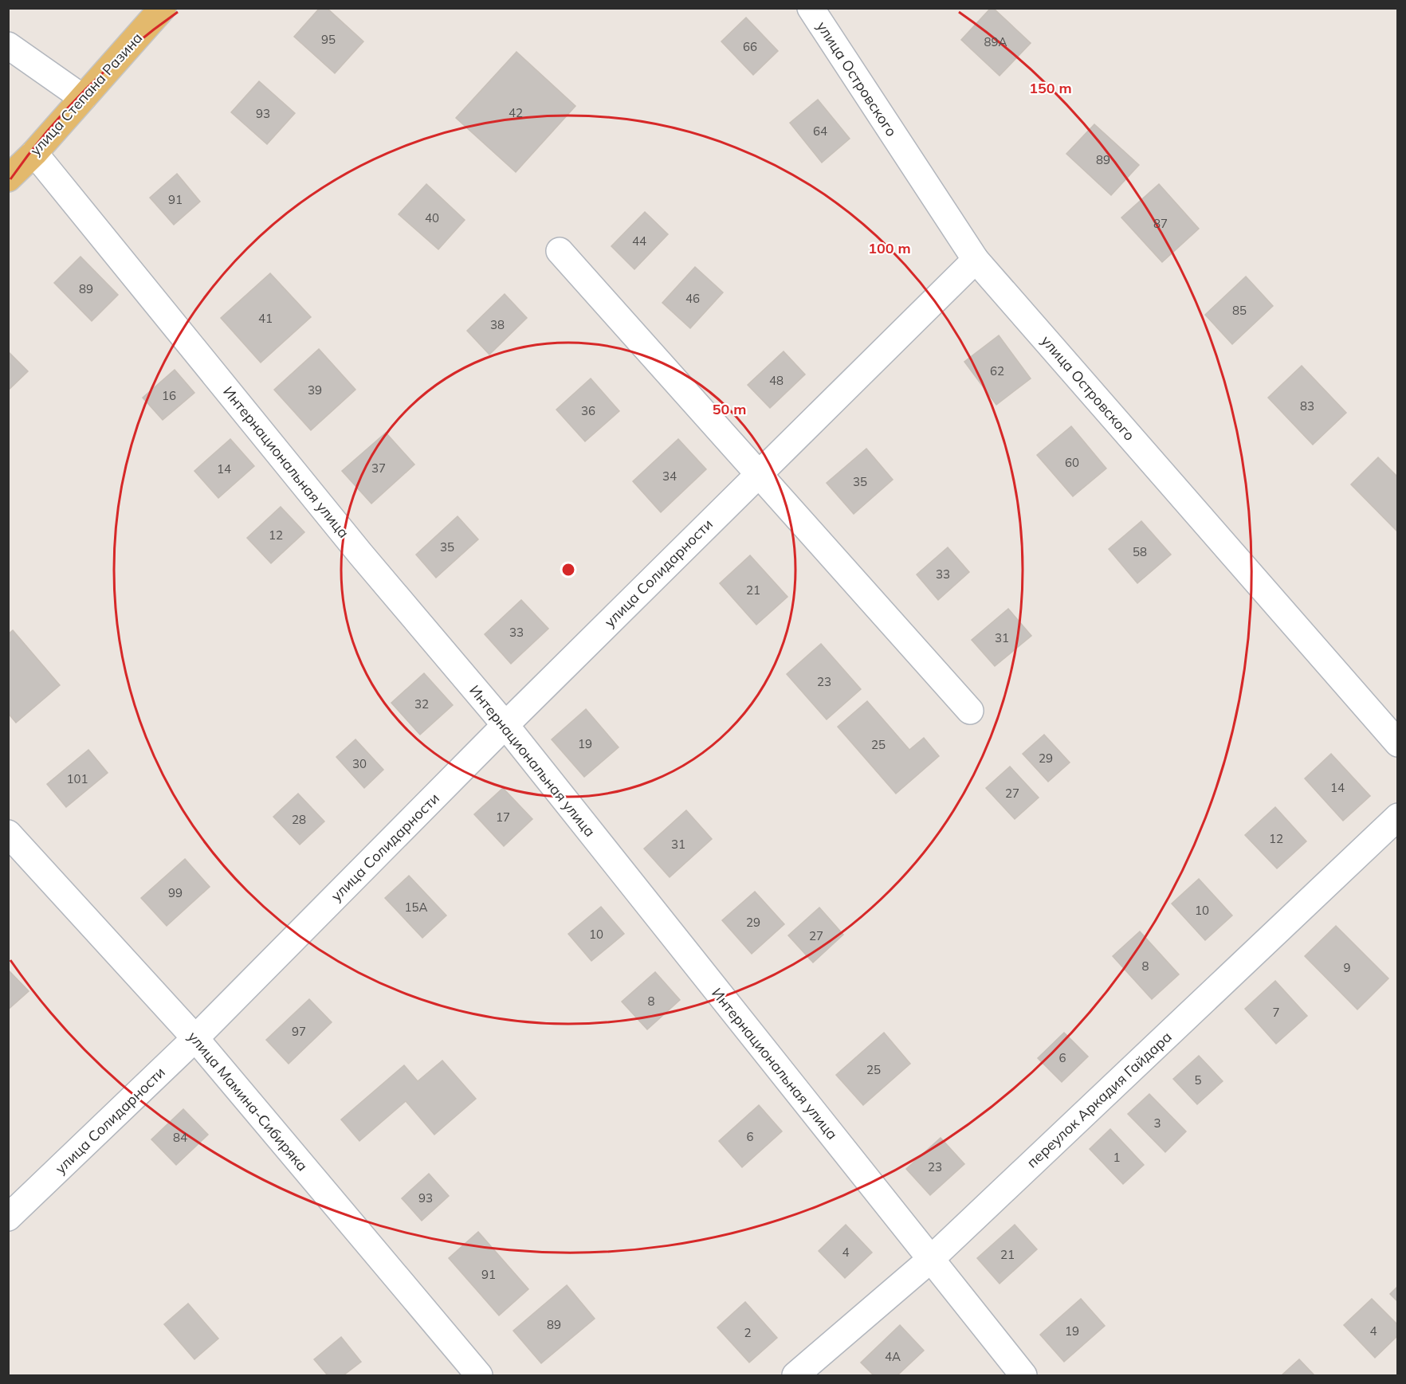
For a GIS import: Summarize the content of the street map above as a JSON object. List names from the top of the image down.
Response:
{
  "streets": {
    "main road": ["улица Степана Разина"],
    "street": [
      "улица Островского",
      "Интернациональная улица",
      "улица Солидарности",
      "переулок Аркадия Гайдара",
      "улица Мамина-Сибиряка"
    ]
  },
  "crossings": [
    ["улица Островского", "улица Солидарности"],
    ["улица Степана Разина", "Интернациональная улица"],
    ["Интернациональная улица", "улица Солидарности"],
    ["Интернациональная улица", "переулок Аркадия Гайдара"],
    ["улица Солидарности", "улица Мамина-Сибиряка"]
  ],
  "house_numbers": [
    "95",
    "89А",
    "66",
    "42",
    "93",
    "64",
    "89",
    "91",
    "40",
    "87",
    "44",
    "89",
    "46",
    "85",
    "41",
    "38",
    "62",
    "48",
    "39",
    "16",
    "83",
    "36",
    "60",
    "37",
    "14",
    "34",
    "35",
    "12",
    "35",
    "58",
    "33",
    "21",
    "33",
    "31",
    "23",
    "32",
    "19",
    "25",
    "29",
    "30",
    "101",
    "14",
    "27",
    "17",
    "28",
    "12",
    "31",
    "99",
    "15А",
    "10",
    "29",
    "10",
    "27",
    "8",
    "9",
    "8",
    "7",
    "97",
    "6",
    "25",
    "5",
    "3",
    "6",
    "84",
    "1",
    "23",
    "93",
    "4",
    "21",
    "91",
    "89",
    "19",
    "4",
    "2",
    "4А"
  ],
  "rings": ["150 m", "100 m", "50 m"]
}
